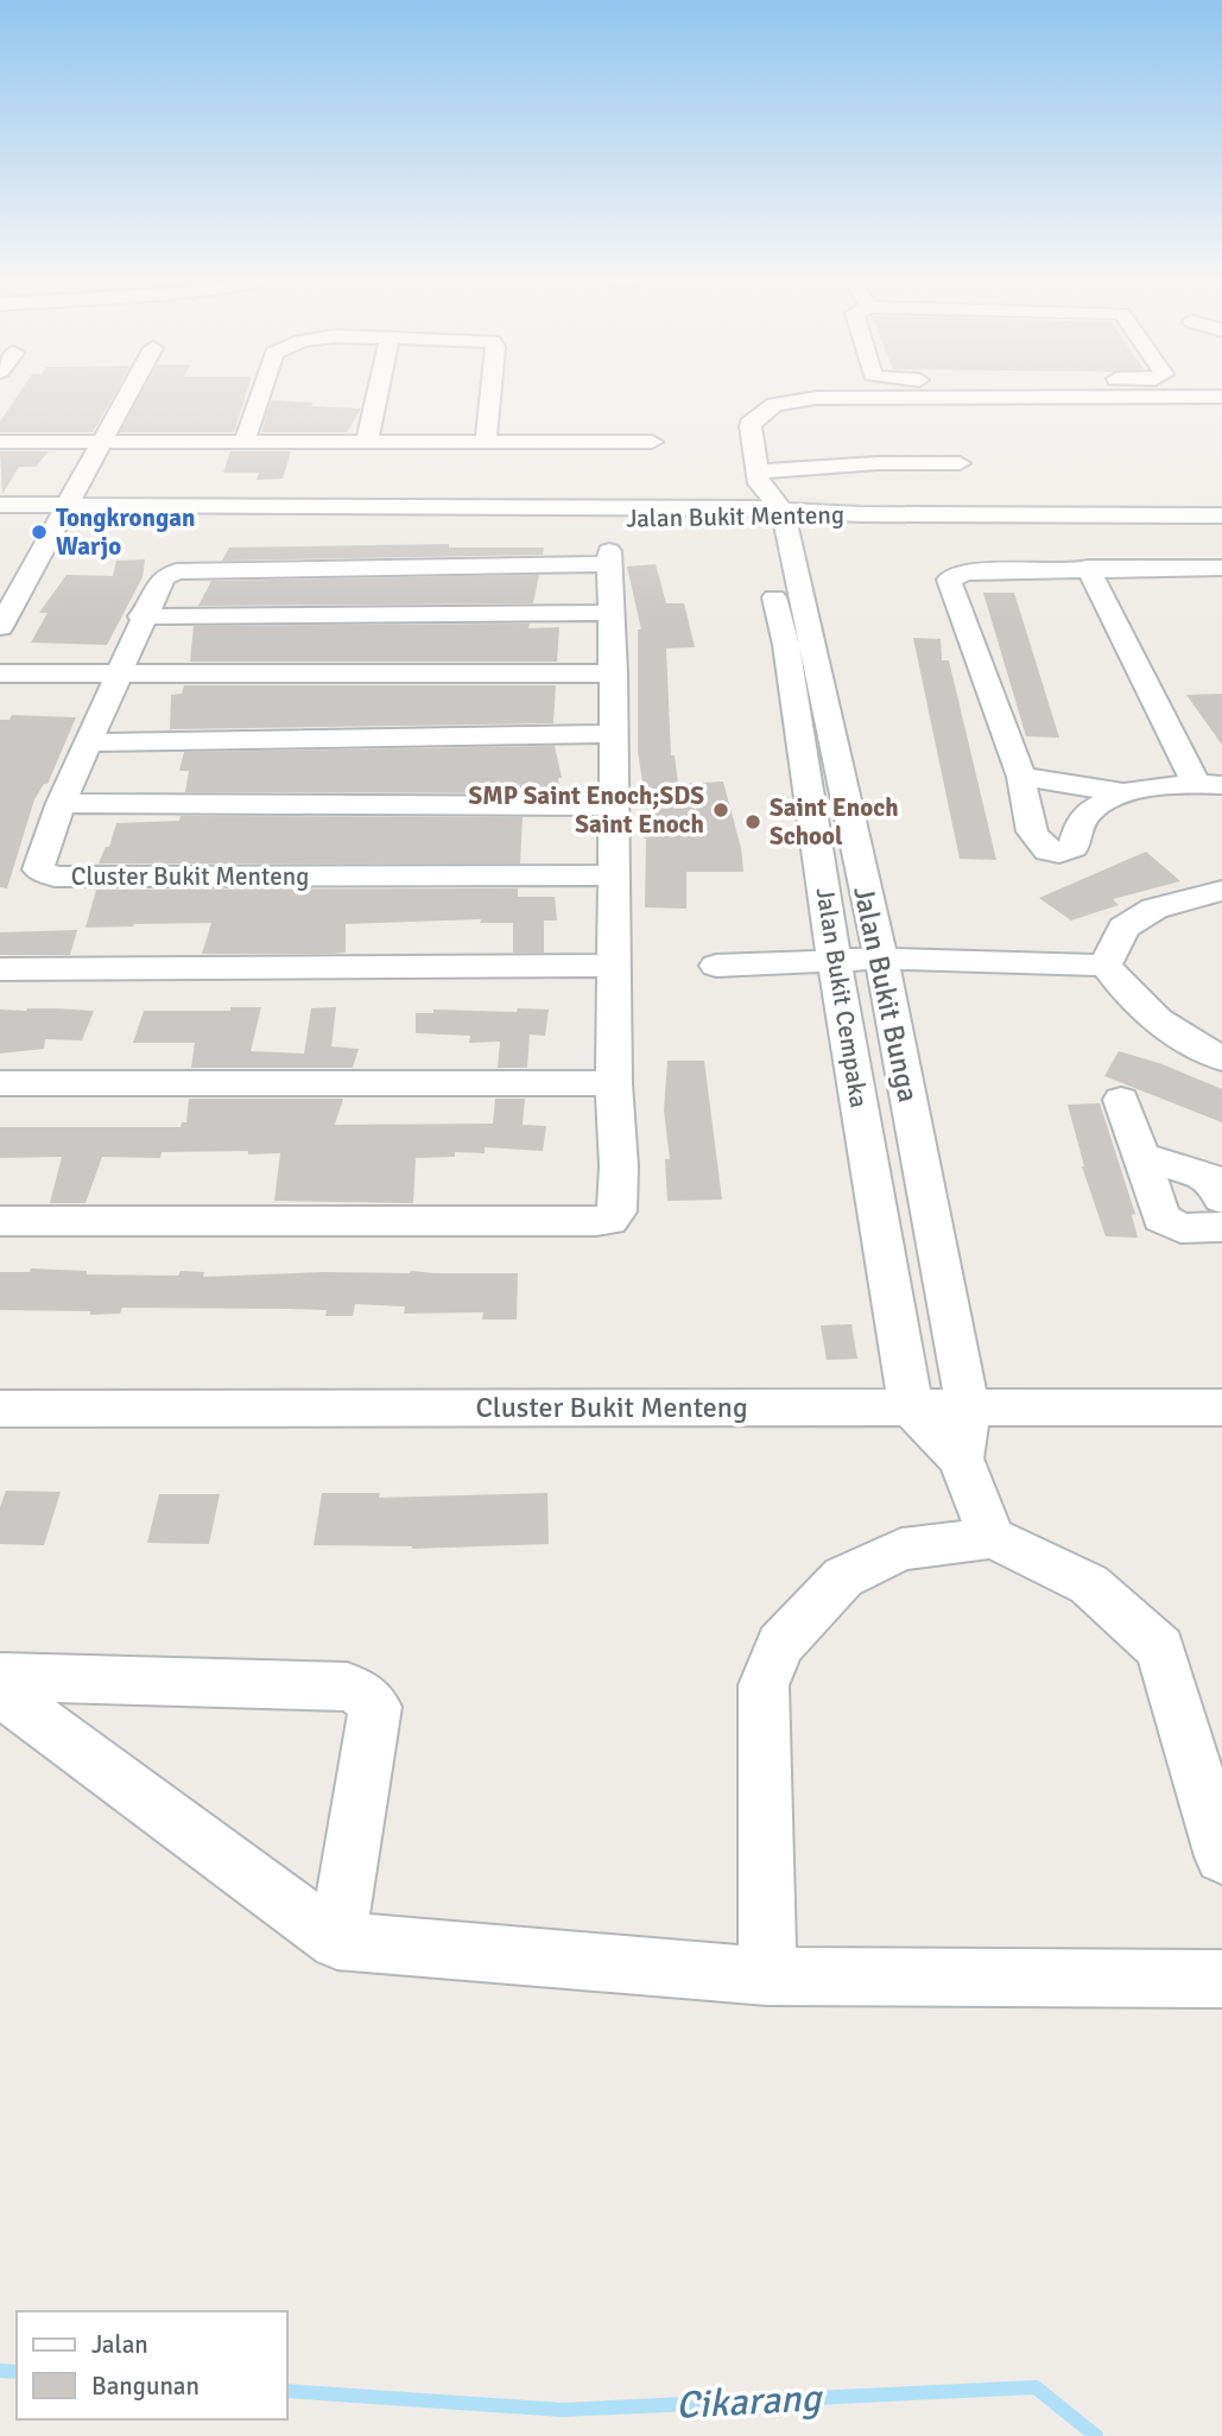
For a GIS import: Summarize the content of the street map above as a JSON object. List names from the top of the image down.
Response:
{
  "streets": {
    "street": [
      "Jalan Bukit Menteng",
      "Cluster Bukit Menteng",
      "Jalan Bukit Bunga",
      "Jalan Bukit Cempaka"
    ]
  },
  "crossings": [
    ["Jalan Bukit Menteng", "Jalan Bukit Cempaka"],
    ["Cluster Bukit Menteng", "Jalan Bukit Bunga"],
    ["Cluster Bukit Menteng", "Jalan Bukit Cempaka"],
    ["Jalan Bukit Bunga", "Jalan Bukit Cempaka"]
  ],
  "water": ["Cikarang"],
  "places": ["Tongkrongan Warjo", "SMP Saint Enoch;SDS Saint Enoch", "Saint Enoch School"],
  "legend": ["Jalan", "Bangunan"]
}
